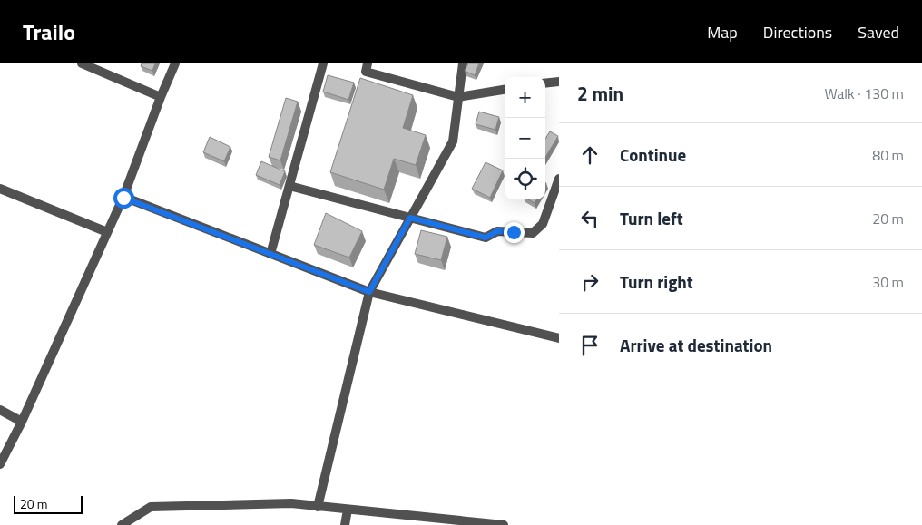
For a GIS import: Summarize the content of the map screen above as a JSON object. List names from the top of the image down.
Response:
{
  "scale_bar": "20 m",
  "page": {
    "header": "Trailo",
    "nav": ["Map", "Directions", "Saved"],
    "heading": ["2 min", "Walk · 130 m"],
    "map_buttons": ["+", "−"],
    "list": [
      ["Continue", "80 m"],
      ["Turn left", "20 m"],
      ["Turn right", "30 m"],
      "Arrive at destination"
    ],
    "scale": "20 m"
  }
}
